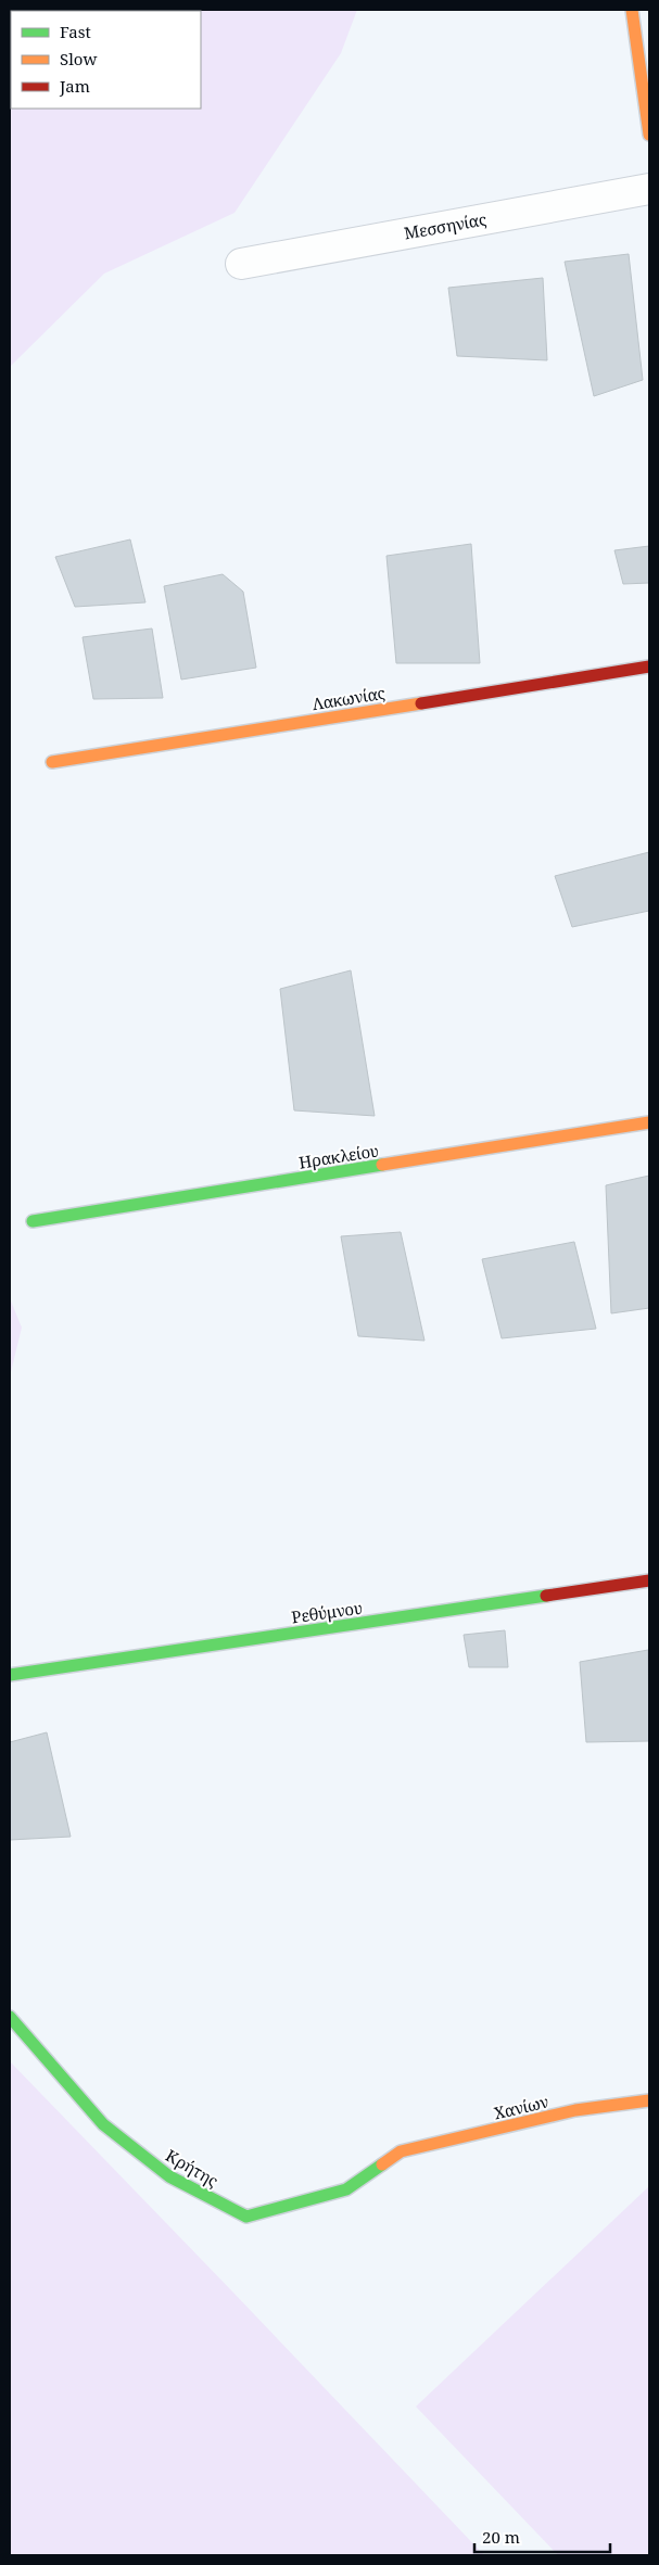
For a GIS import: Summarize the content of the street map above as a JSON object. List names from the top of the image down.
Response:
{
  "streets": {
    "street": [
      "Μεσσηνίας",
      "Λακωνίας",
      "Ηρακλείου",
      "Ρεθύμνου",
      "Χανίων",
      "Κρήτης"
    ]
  },
  "crossings": [
    ["Χανίων", "Κρήτης"]
  ],
  "legend": ["Fast", "Slow", "Jam"],
  "scale_bar": "20 m"
}
